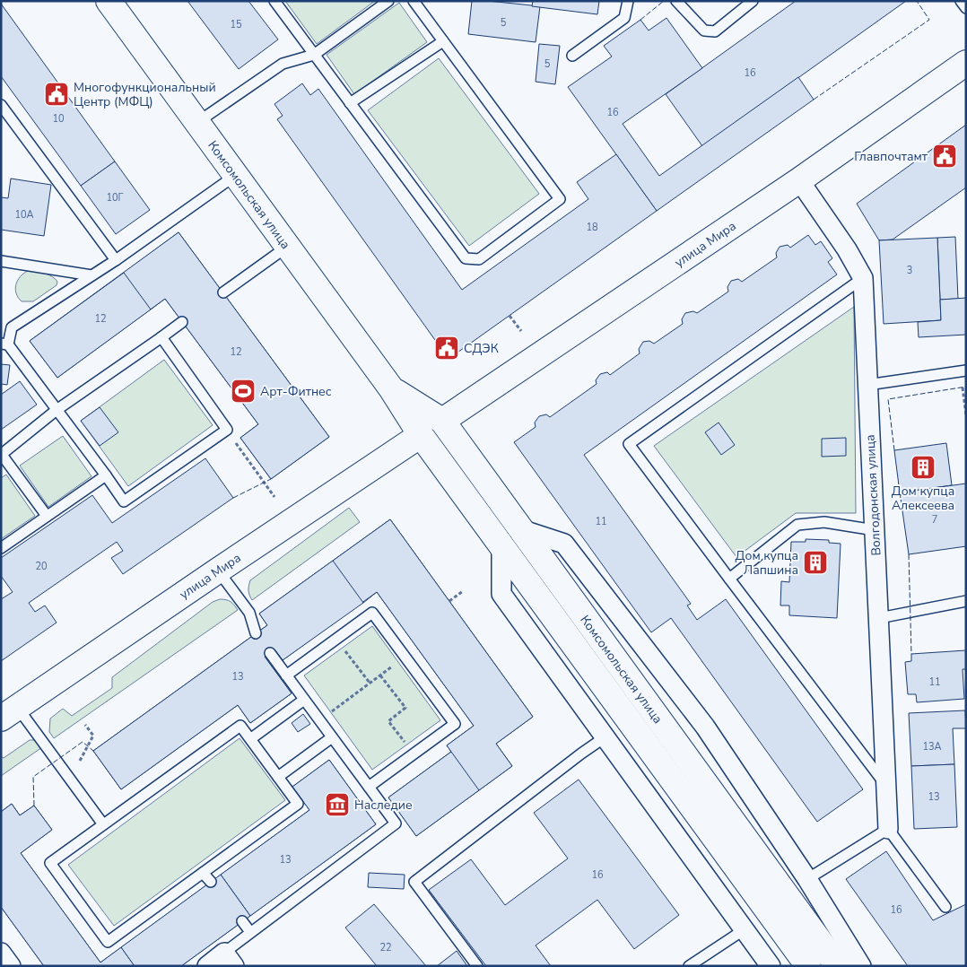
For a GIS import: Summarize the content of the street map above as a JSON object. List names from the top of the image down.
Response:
{
  "streets": {
    "main road": ["Комсомольская улица", "улица Мира"],
    "street": ["Волгодонская улица"]
  },
  "crossings": [
    ["Комсомольская улица", "улица Мира"],
    ["улица Мира", "Волгодонская улица"]
  ],
  "places": {
    "public building": ["Многофункциональный Центр (МФЦ)", "Главпочтамт", "СДЭК"],
    "sports": ["Арт-Фитнес"],
    "building": ["Дом купца Алексеева", "Дом купца Лапшина"],
    "museum": ["Наследие"]
  },
  "house_numbers": [
    "5",
    "15",
    "5",
    "16",
    "16",
    "10",
    "10Г",
    "10А",
    "18",
    "3",
    "12",
    "12",
    "7",
    "11",
    "20",
    "13",
    "11",
    "13А",
    "13",
    "13",
    "16",
    "16",
    "22"
  ]
}
